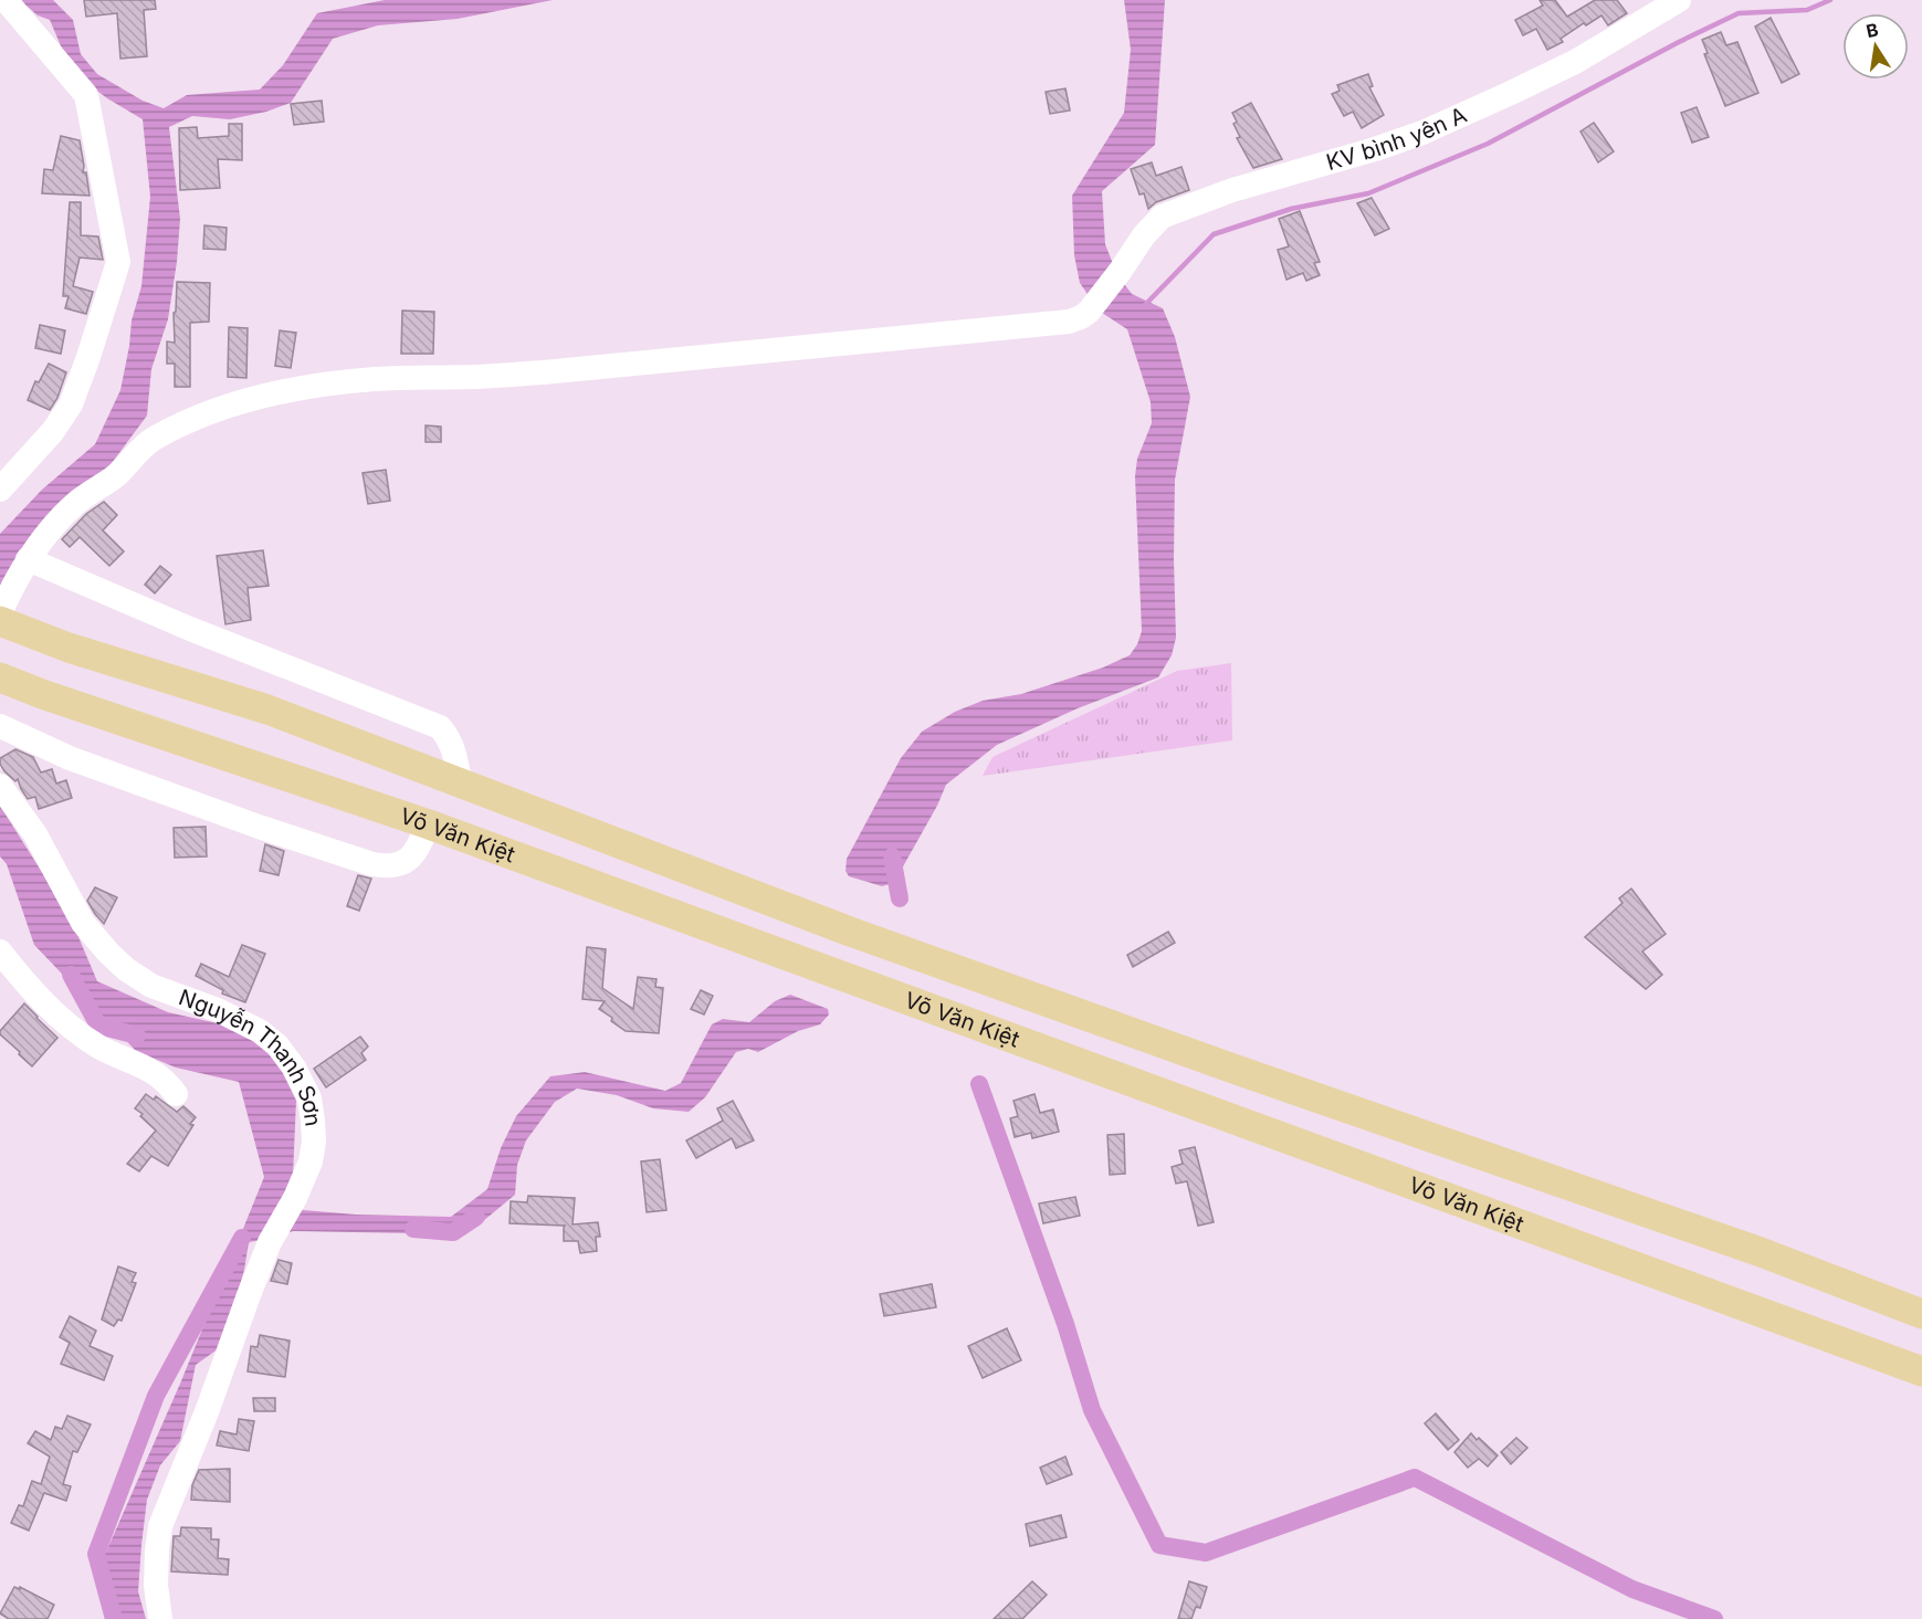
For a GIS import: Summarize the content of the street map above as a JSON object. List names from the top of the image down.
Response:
{
  "streets": {
    "main road": ["Võ Văn Kiệt"],
    "street": ["KV bình yên A", "Nguyễn Thanh Sơn"]
  },
  "north": "top"
}
